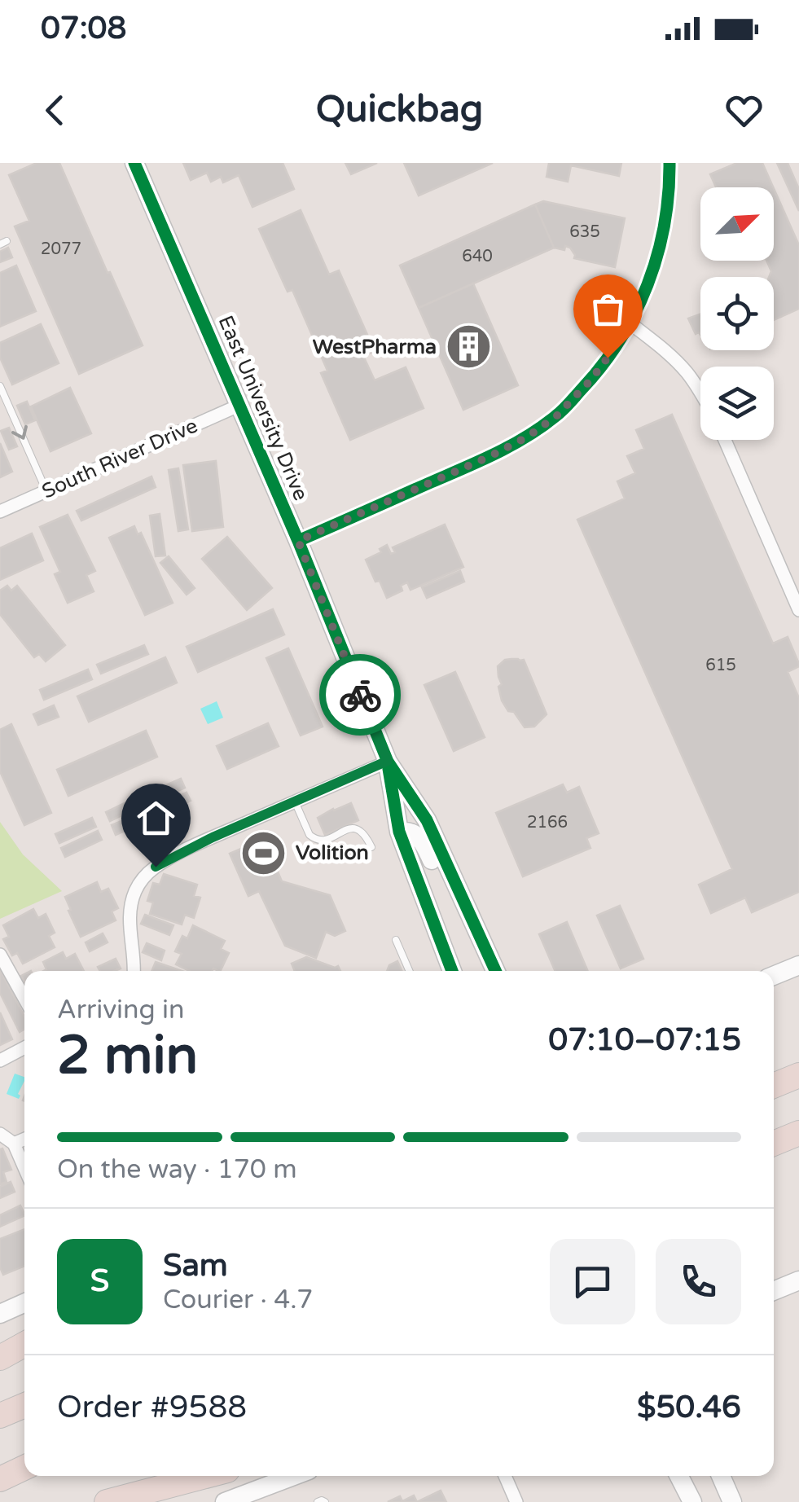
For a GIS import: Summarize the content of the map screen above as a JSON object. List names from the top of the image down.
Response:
{
  "streets": {
    "main road": ["East University Drive"],
    "street": ["South River Drive"]
  },
  "crossings": [
    ["East University Drive", "South River Drive"]
  ],
  "places": {
    "building": ["WestPharma"],
    "sports": ["Volition"]
  },
  "house_numbers": [
    "635",
    "2077",
    "640",
    "615",
    "2166"
  ],
  "north": "top right",
  "page": {
    "status": "07:08",
    "header": "Quickbag",
    "heading": ["2 min", "Arriving in", "07:10–07:15"],
    "panel": [
      "Sam",
      "Courier · 4.7",
      "Order #9588",
      "$50.46"
    ],
    "bar": "On the way · 170 m",
    "round": "S"
  }
}
